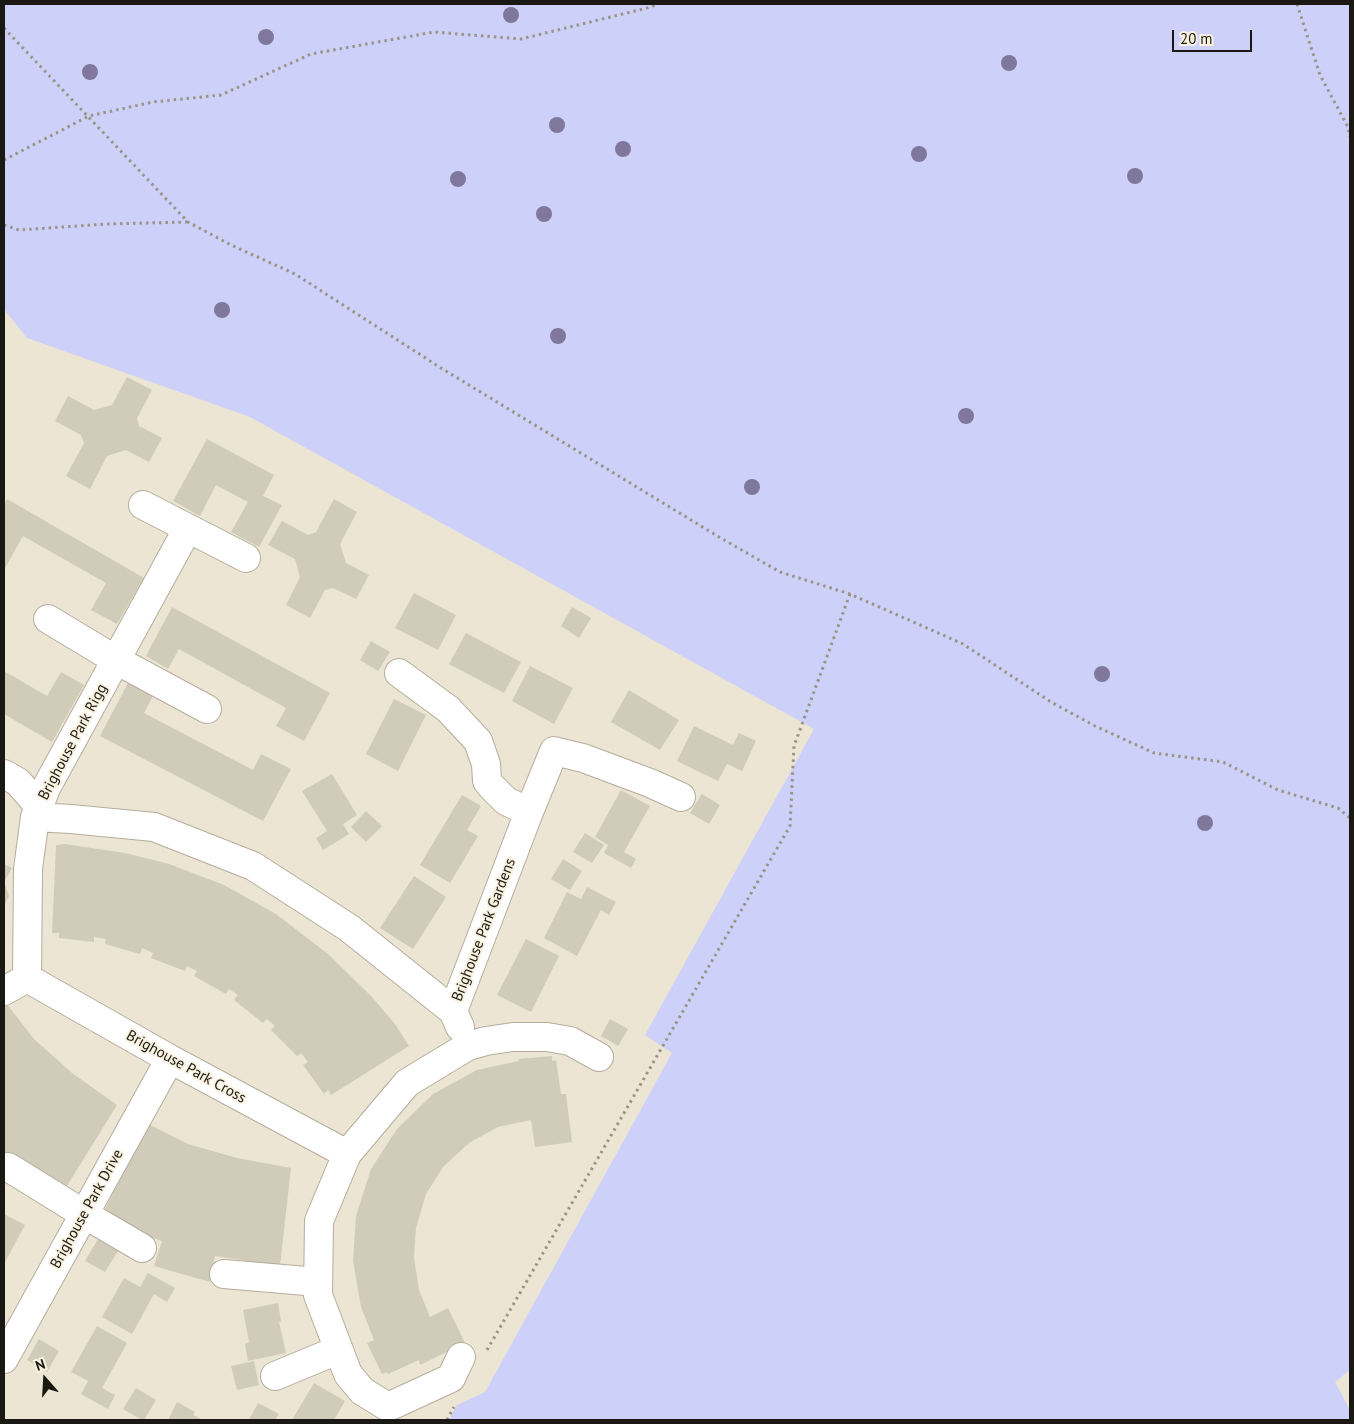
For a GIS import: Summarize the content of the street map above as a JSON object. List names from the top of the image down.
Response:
{
  "streets": {
    "street": [
      "Brighouse Park Rigg",
      "Brighouse Park Gardens",
      "Brighouse Park Cross",
      "Brighouse Park Drive"
    ]
  },
  "crossings": [
    ["Brighouse Park Rigg", "Brighouse Park Cross"],
    ["Brighouse Park Cross", "Brighouse Park Drive"]
  ],
  "scale_bar": "20 m",
  "north": "top"
}
